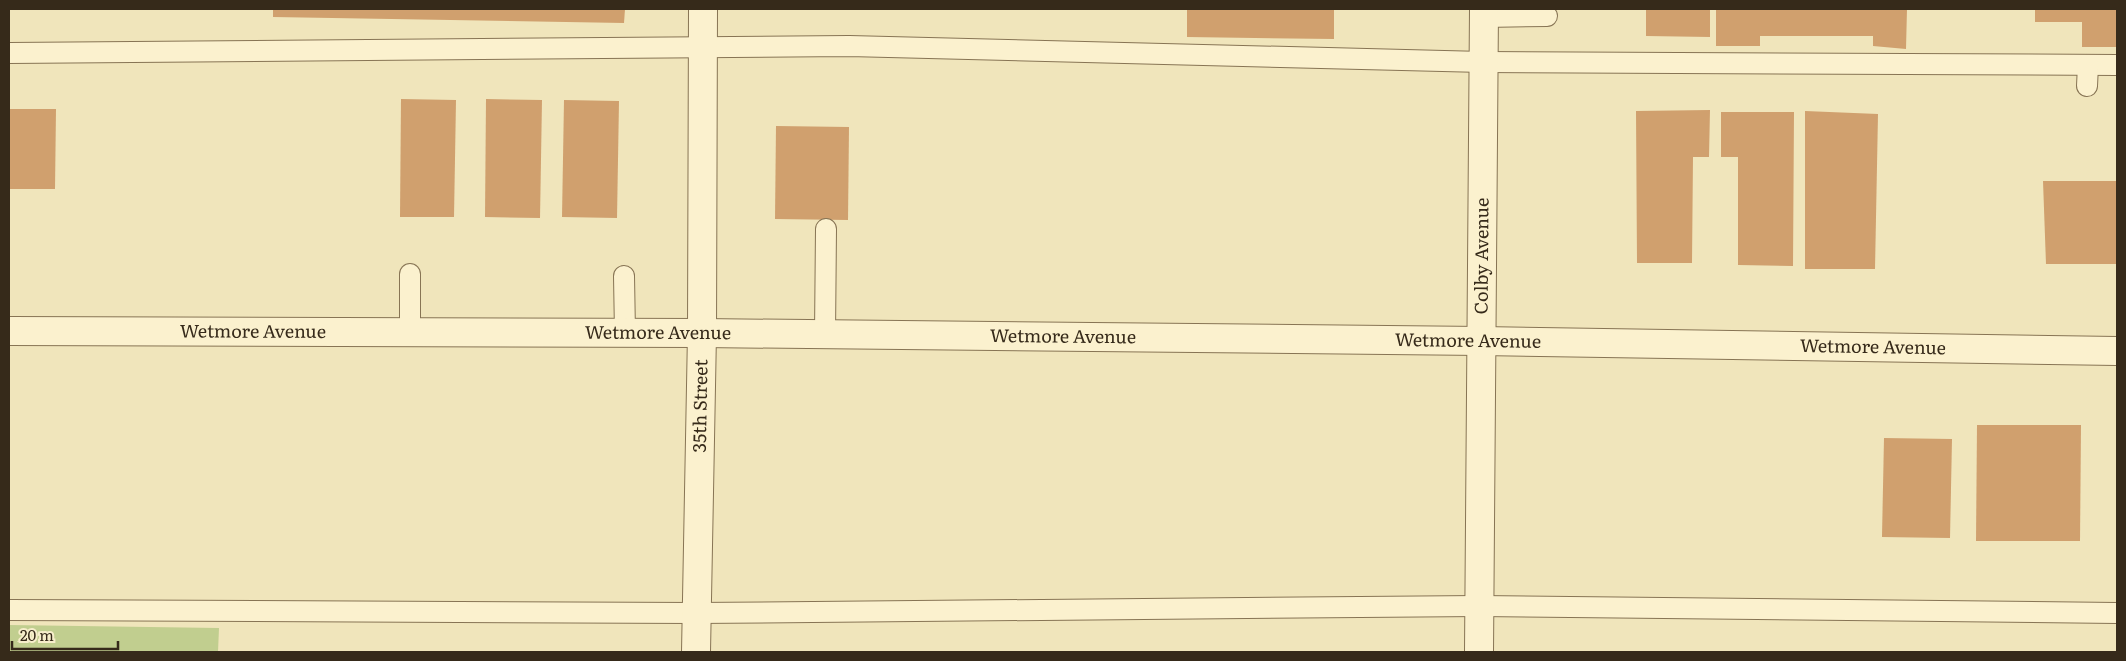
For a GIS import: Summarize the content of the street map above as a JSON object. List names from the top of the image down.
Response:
{
  "streets": {
    "street": ["Colby Avenue", "Wetmore Avenue", "35th Street"]
  },
  "crossings": [
    ["Colby Avenue", "Wetmore Avenue"],
    ["Wetmore Avenue", "35th Street"]
  ],
  "scale_bar": "20 m"
}
